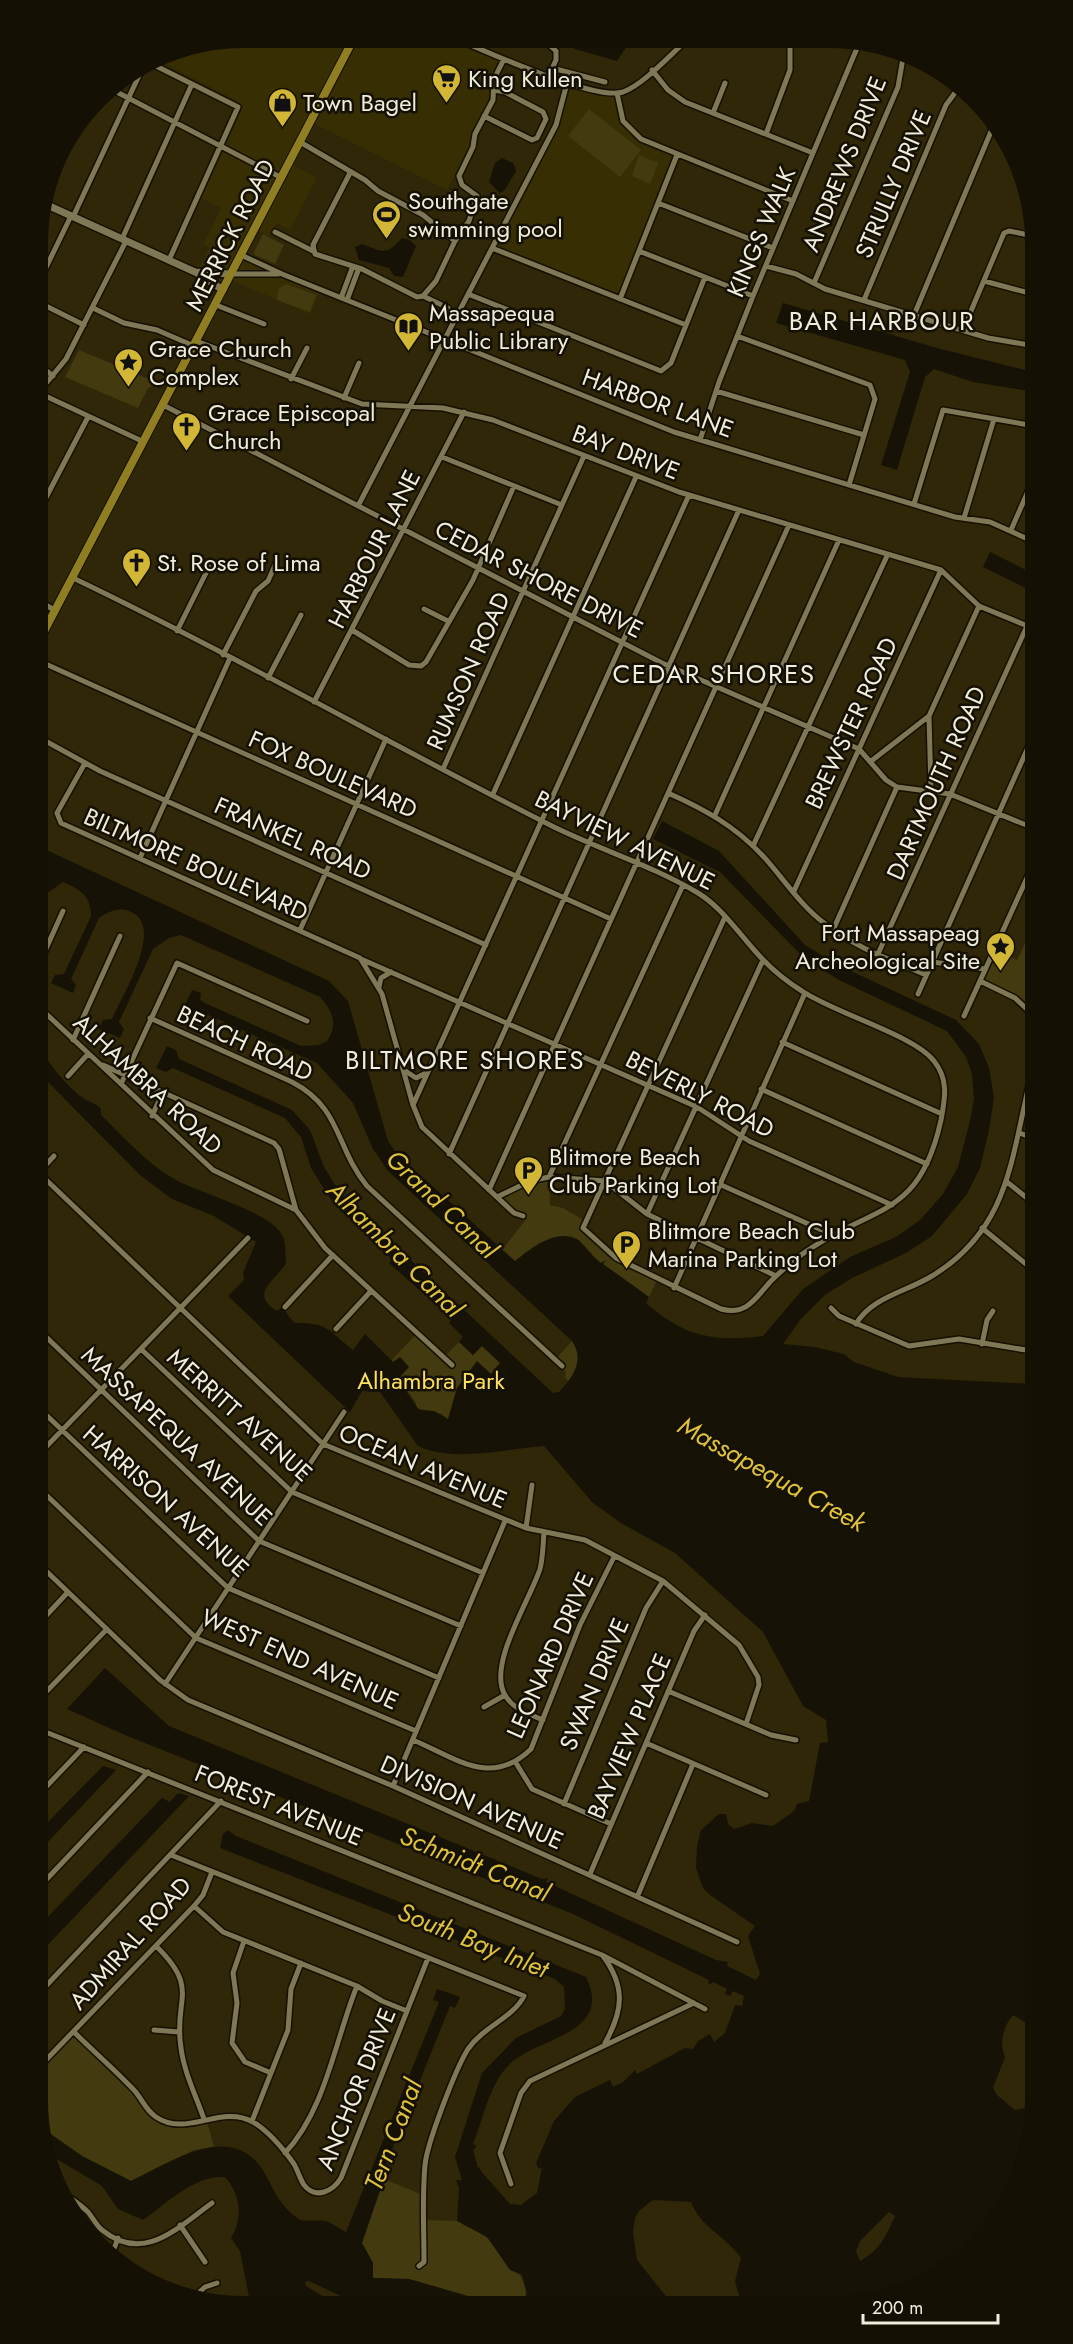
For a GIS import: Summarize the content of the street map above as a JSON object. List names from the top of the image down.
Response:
{
  "streets": {
    "main road": ["MERRICK ROAD"],
    "street": [
      "ANDREWS DRIVE",
      "STRULLY DRIVE",
      "KINGS WALK",
      "HARBOR LANE",
      "BAY DRIVE",
      "HARBOUR LANE",
      "CEDAR SHORE DRIVE",
      "RUMSON ROAD",
      "BREWSTER ROAD",
      "FOX BOULEVARD",
      "DARTMOUTH ROAD",
      "FRANKEL ROAD",
      "BAYVIEW AVENUE",
      "BILTMORE BOULEVARD",
      "BEACH ROAD",
      "ALHAMBRA ROAD",
      "BEVERLY ROAD",
      "MERRITT AVENUE",
      "MASSAPEQUA AVENUE",
      "OCEAN AVENUE",
      "HARRISON AVENUE",
      "LEONARD DRIVE",
      "WEST END AVENUE",
      "SWAN DRIVE",
      "BAYVIEW PLACE",
      "DIVISION AVENUE",
      "FOREST AVENUE",
      "ADMIRAL ROAD",
      "ANCHOR DRIVE"
    ]
  },
  "crossings": [
    ["KINGS WALK", "HARBOR LANE"],
    ["MERRICK ROAD", "HARBOR LANE"],
    ["MERRICK ROAD", "BAY DRIVE"],
    ["MERRICK ROAD", "CEDAR SHORE DRIVE"],
    ["MERRICK ROAD", "BAYVIEW AVENUE"],
    ["BAY DRIVE", "HARBOUR LANE"],
    ["BAY DRIVE", "RUMSON ROAD"],
    ["BAY DRIVE", "BREWSTER ROAD"],
    ["HARBOUR LANE", "CEDAR SHORE DRIVE"],
    ["HARBOUR LANE", "BAYVIEW AVENUE"],
    ["CEDAR SHORE DRIVE", "RUMSON ROAD"],
    ["CEDAR SHORE DRIVE", "BREWSTER ROAD"],
    ["RUMSON ROAD", "BAYVIEW AVENUE"],
    ["FRANKEL ROAD", "BILTMORE BOULEVARD"],
    ["BAYVIEW AVENUE", "BEVERLY ROAD"],
    ["BILTMORE BOULEVARD", "BEVERLY ROAD"],
    ["OCEAN AVENUE", "LEONARD DRIVE"],
    ["OCEAN AVENUE", "SWAN DRIVE"],
    ["OCEAN AVENUE", "BAYVIEW PLACE"],
    ["BAYVIEW PLACE", "DIVISION AVENUE"]
  ],
  "districts": ["BAR HARBOUR", "CEDAR SHORES", "BILTMORE SHORES"],
  "water": [
    "Grand Canal",
    "Alhambra Canal",
    "Massapequa Creek",
    "Schmidt Canal",
    "South Bay Inlet",
    "Tern Canal"
  ],
  "parks": ["Alhambra Park"],
  "places": {
    "supermarket": ["King Kullen"],
    "shop": ["Town Bagel"],
    "sports": ["Southgate swimming pool"],
    "library": ["Massapequa Public Library"],
    "place": ["Grace Church Complex", "Fort Massapeag Archeological Site"],
    "church": ["Grace Episcopal Church", "St. Rose of Lima"],
    "parking": ["Blitmore Beach Club Parking Lot", "Blitmore Beach Club Marina Parking Lot"]
  },
  "scale_bar": "200 m"
}
